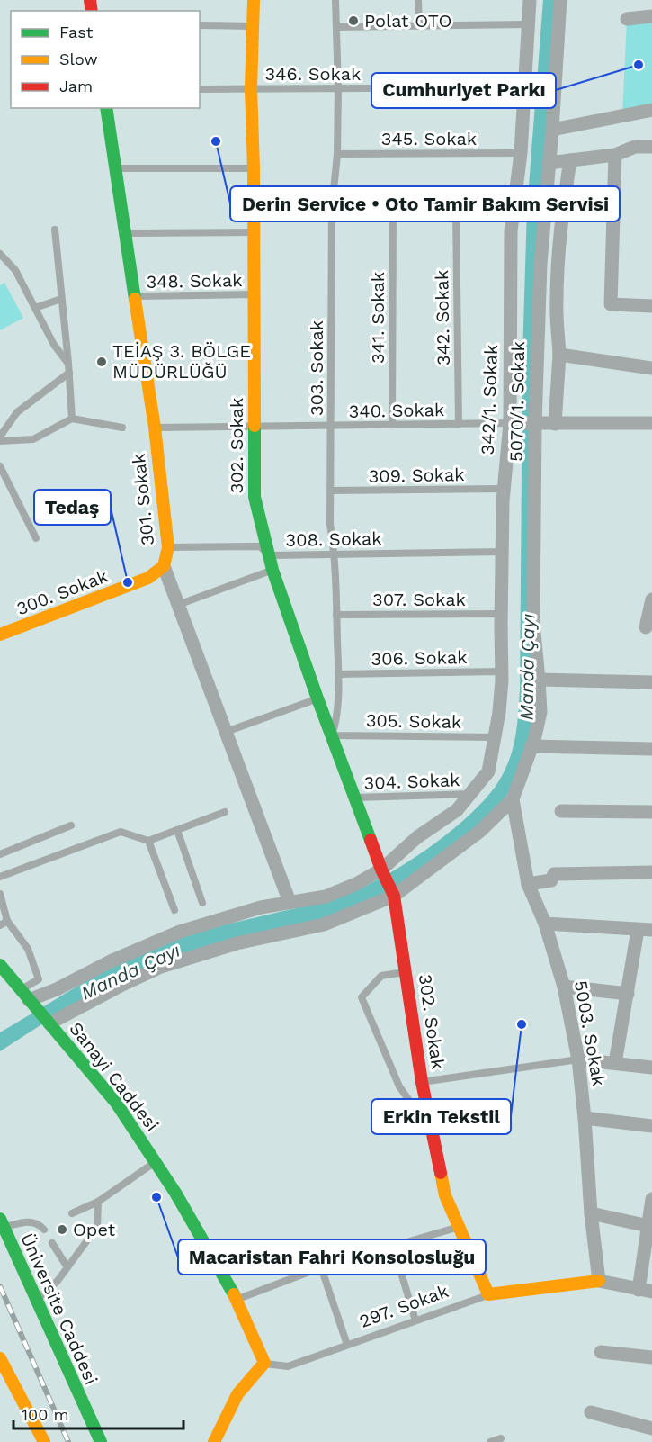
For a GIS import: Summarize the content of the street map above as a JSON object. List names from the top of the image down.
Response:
{
  "streets": {
    "street": [
      "342/1. Sokak",
      "5070/1. Sokak",
      "302. Sokak",
      "301. Sokak",
      "300. Sokak",
      "5003. Sokak",
      "Sanayi Caddesi",
      "297. Sokak",
      "Üniversite Caddesi"
    ],
    "lane": [
      "346. Sokak",
      "345. Sokak",
      "348. Sokak",
      "341. Sokak",
      "342. Sokak",
      "303. Sokak",
      "340. Sokak",
      "309. Sokak",
      "308. Sokak",
      "307. Sokak",
      "306. Sokak",
      "305. Sokak",
      "304. Sokak"
    ]
  },
  "crossings": [
    ["346. Sokak", "303. Sokak"],
    ["346. Sokak", "342/1. Sokak"],
    ["346. Sokak", "302. Sokak"],
    ["345. Sokak", "303. Sokak"],
    ["345. Sokak", "342/1. Sokak"],
    ["348. Sokak", "302. Sokak"],
    ["348. Sokak", "301. Sokak"],
    ["341. Sokak", "340. Sokak"],
    ["342. Sokak", "340. Sokak"],
    ["303. Sokak", "340. Sokak"],
    ["303. Sokak", "302. Sokak"],
    ["303. Sokak", "309. Sokak"],
    ["303. Sokak", "308. Sokak"],
    ["303. Sokak", "307. Sokak"],
    ["303. Sokak", "306. Sokak"],
    ["303. Sokak", "305. Sokak"],
    ["342/1. Sokak", "340. Sokak"],
    ["342/1. Sokak", "302. Sokak"],
    ["342/1. Sokak", "309. Sokak"],
    ["342/1. Sokak", "301. Sokak"],
    ["342/1. Sokak", "308. Sokak"],
    ["342/1. Sokak", "307. Sokak"],
    ["342/1. Sokak", "306. Sokak"],
    ["342/1. Sokak", "305. Sokak"],
    ["342/1. Sokak", "304. Sokak"],
    ["342/1. Sokak", "Sanayi Caddesi"],
    ["5070/1. Sokak", "5003. Sokak"],
    ["340. Sokak", "302. Sokak"],
    ["340. Sokak", "301. Sokak"],
    ["302. Sokak", "308. Sokak"],
    ["302. Sokak", "305. Sokak"],
    ["302. Sokak", "304. Sokak"],
    ["302. Sokak", "Sanayi Caddesi"],
    ["302. Sokak", "297. Sokak"],
    ["301. Sokak", "308. Sokak"],
    ["301. Sokak", "300. Sokak"],
    ["5003. Sokak", "297. Sokak"],
    ["Sanayi Caddesi", "297. Sokak"]
  ],
  "water": ["Manda Çayı"],
  "places": [
    "Polat OTO",
    "Cumhuriyet Parkı",
    "Derin Service • Oto Tamir Bakım Servisi",
    "TEİAŞ 3. BÖLGE MÜDÜRLÜĞÜ",
    "Tedaş",
    "Erkin Tekstil",
    "Macaristan Fahri Konsolosluğu",
    "Opet"
  ],
  "legend": ["Fast", "Slow", "Jam"],
  "scale_bar": "100 m"
}
